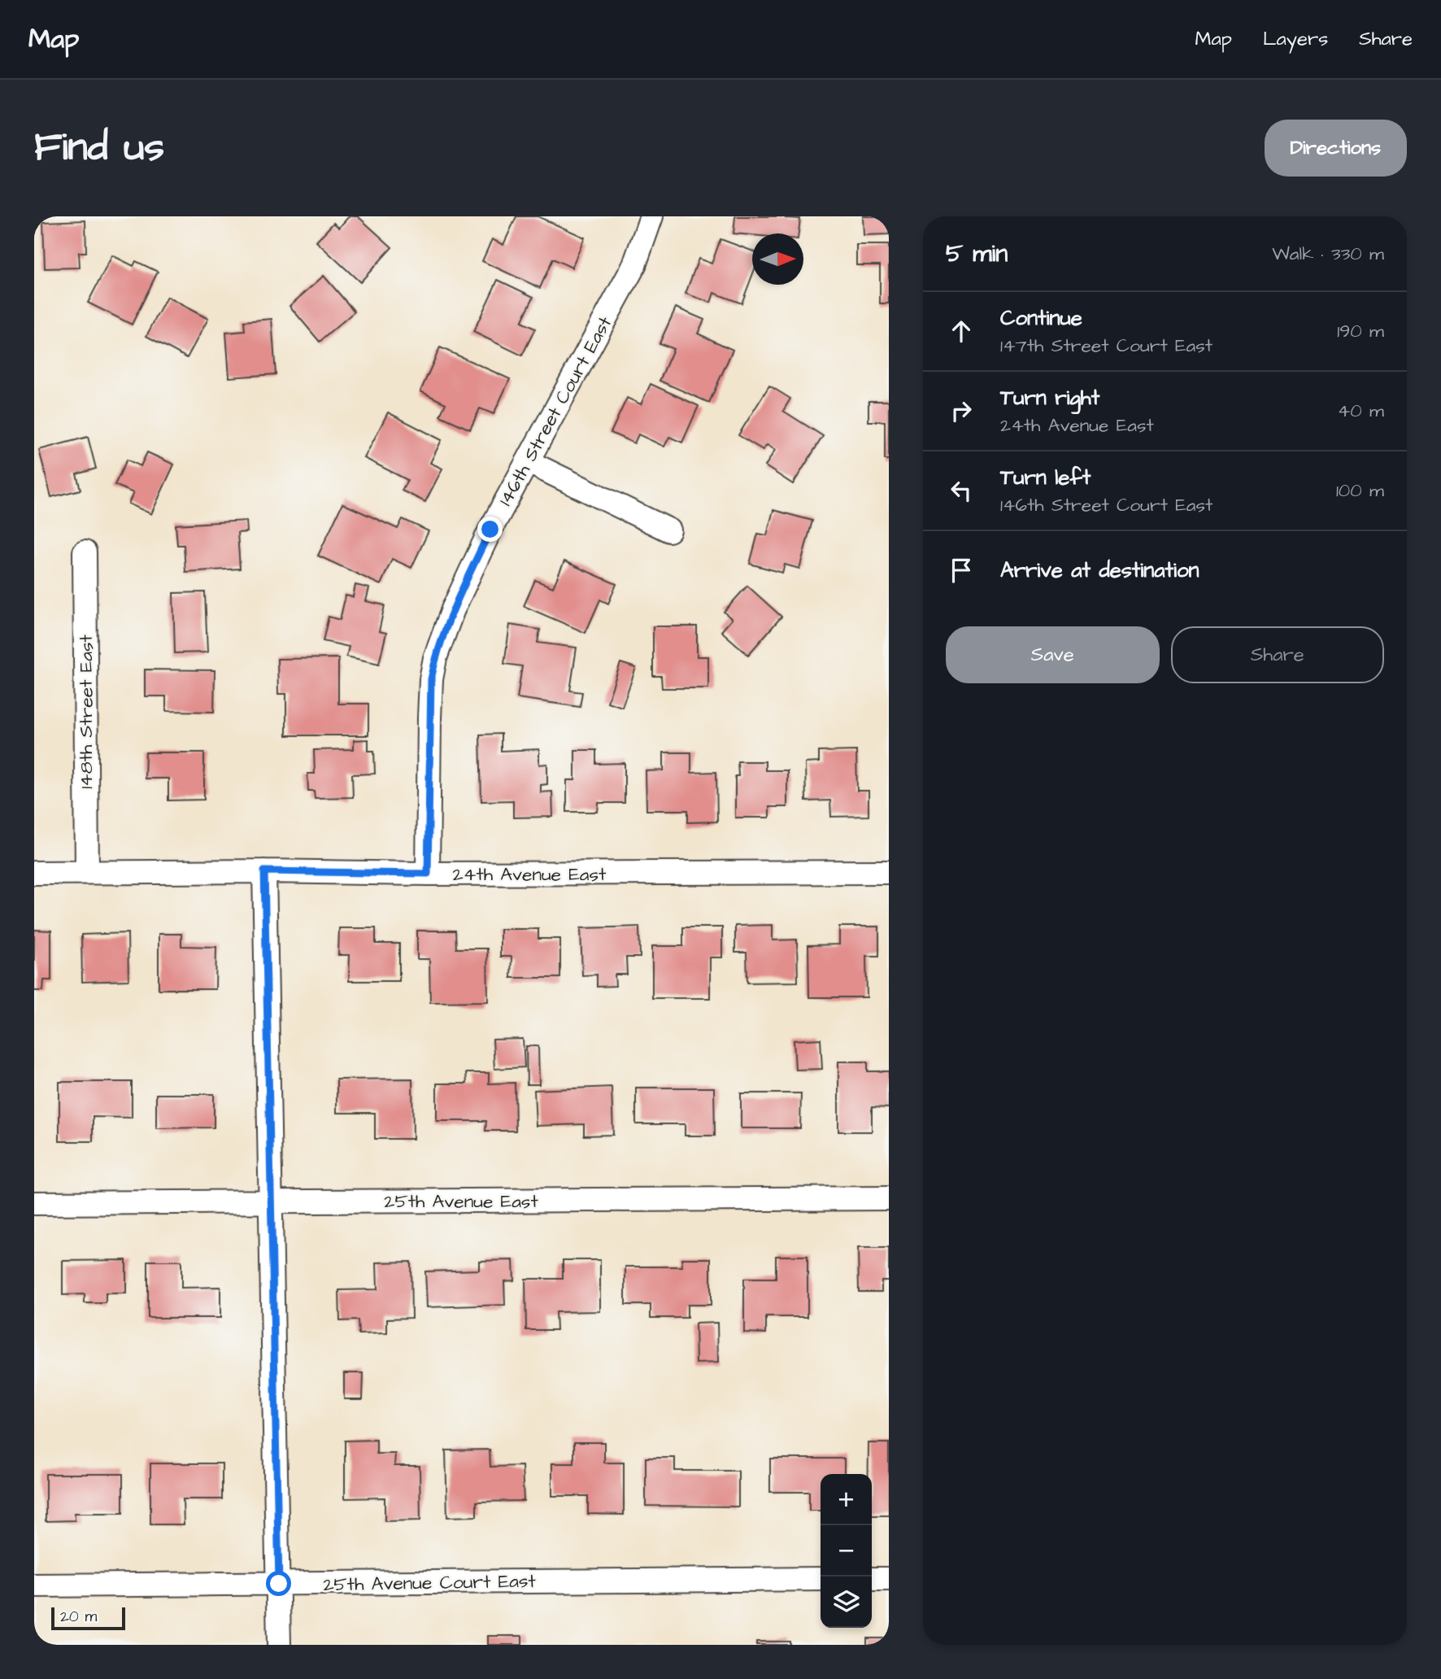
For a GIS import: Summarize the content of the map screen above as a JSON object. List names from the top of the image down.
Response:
{
  "streets": {
    "street": [
      "146th Street Court East",
      "148th Street East",
      "24th Avenue East",
      "25th Avenue East",
      "25th Avenue Court East"
    ]
  },
  "crossings": [
    ["146th Street Court East", "24th Avenue East"],
    ["148th Street East", "24th Avenue East"]
  ],
  "scale_bar": "20 m",
  "north": "right",
  "page": {
    "header": "Map",
    "nav": ["Map", "Layers", "Share"],
    "buttons": [
      "Directions",
      ["Save", "Share"]
    ],
    "title": "Find us",
    "heading": ["5 min", "Walk · 330 m"],
    "list": [
      ["Continue", "147th Street Court East", "190 m"],
      ["Turn right", "24th Avenue East", "40 m"],
      ["Turn left", "146th Street Court East", "100 m"],
      "Arrive at destination"
    ],
    "map_buttons": ["+", "−"],
    "scale": "20 m"
  }
}
